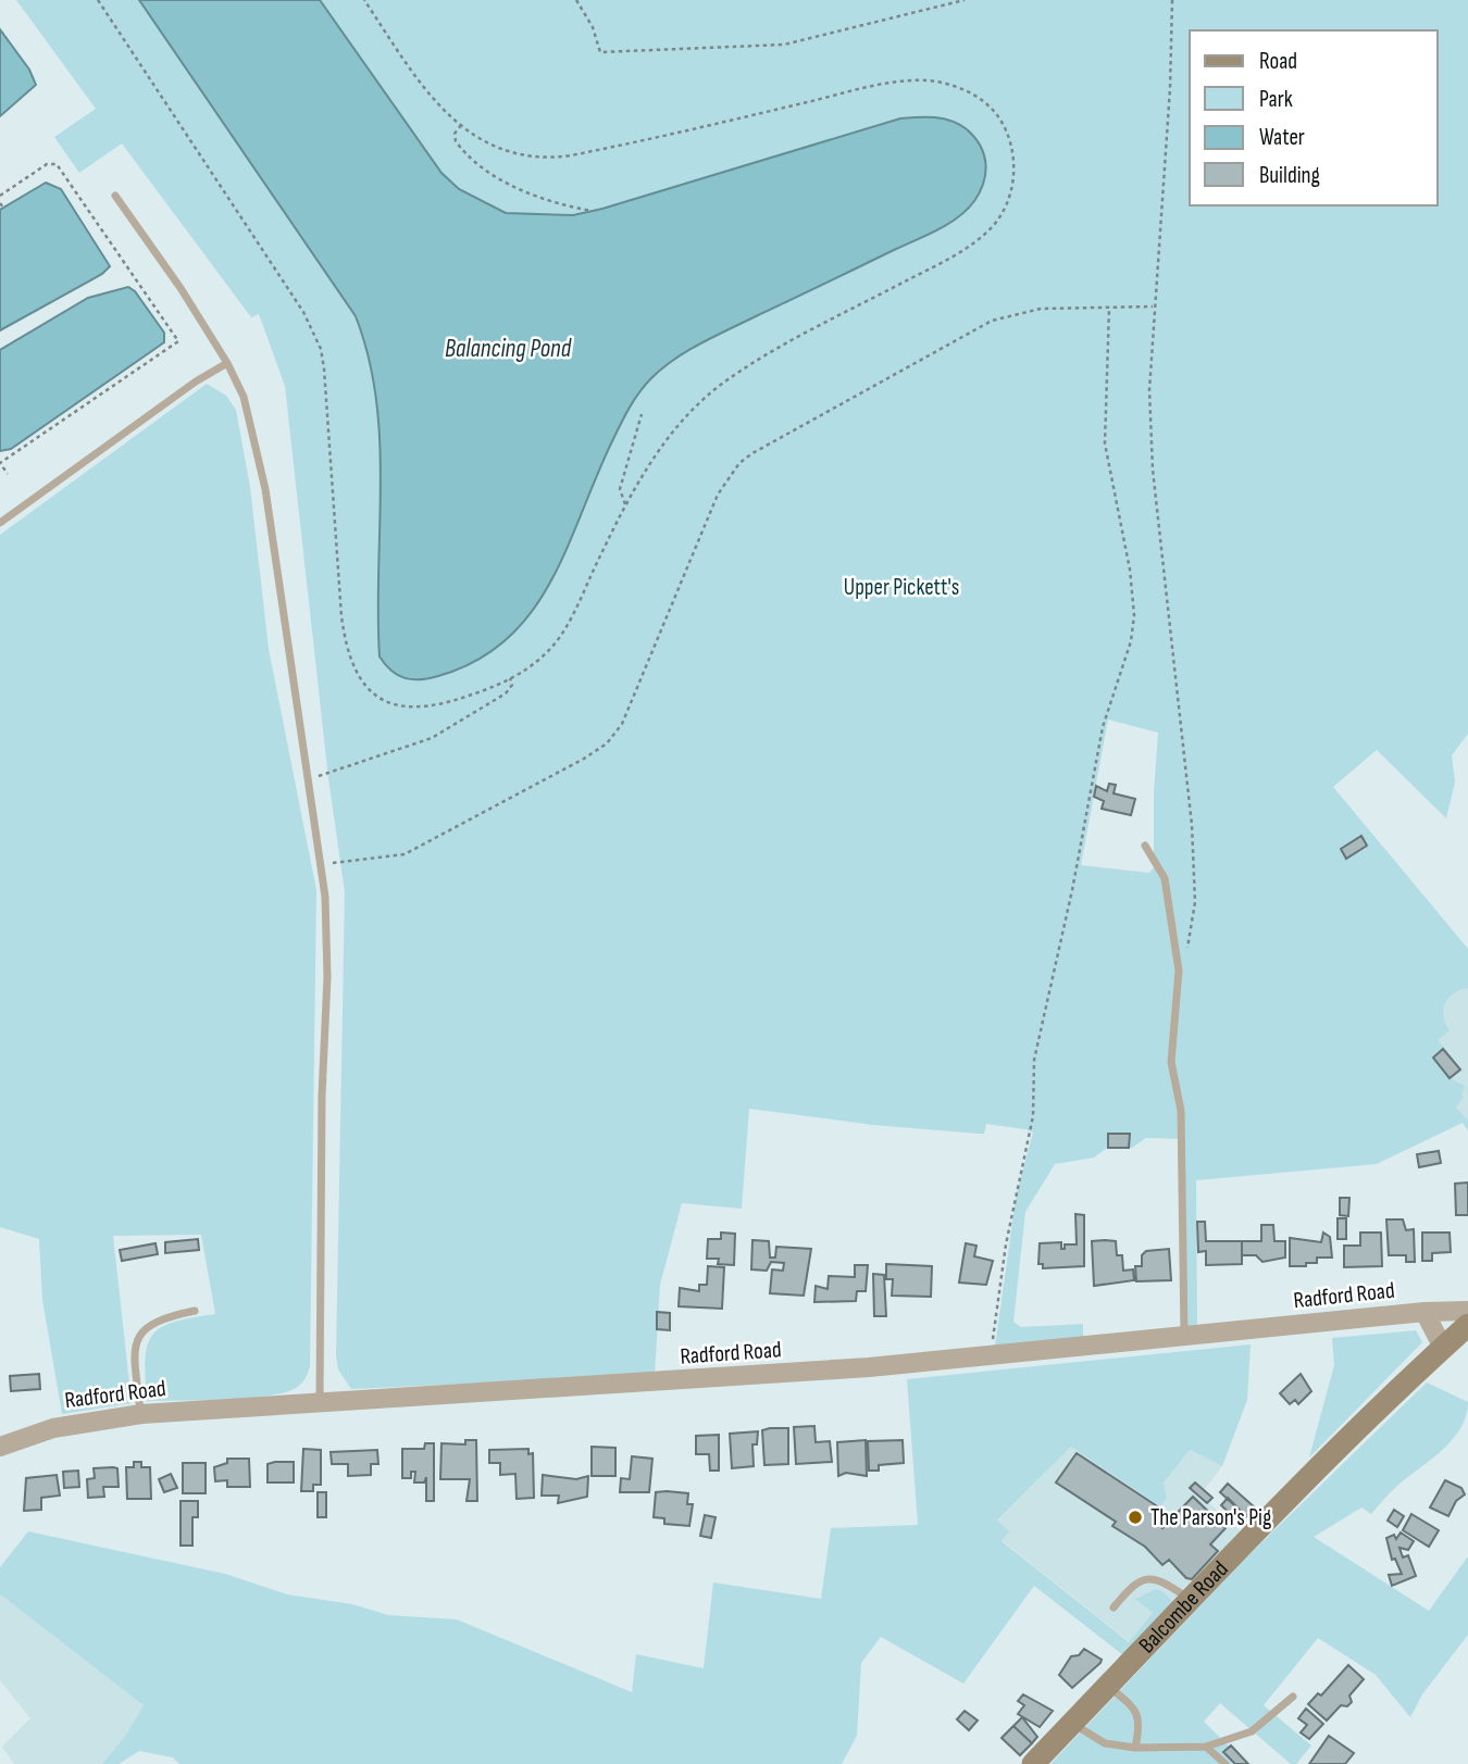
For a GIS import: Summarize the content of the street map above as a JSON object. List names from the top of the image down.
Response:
{
  "streets": {
    "main road": ["Balcombe Road"],
    "street": ["Radford Road"]
  },
  "water": ["Balancing Pond"],
  "parks": ["Upper Pickett's"],
  "places": ["The Parson's Pig"],
  "legend": [
    "Road",
    "Park",
    "Water",
    "Building"
  ]
}
